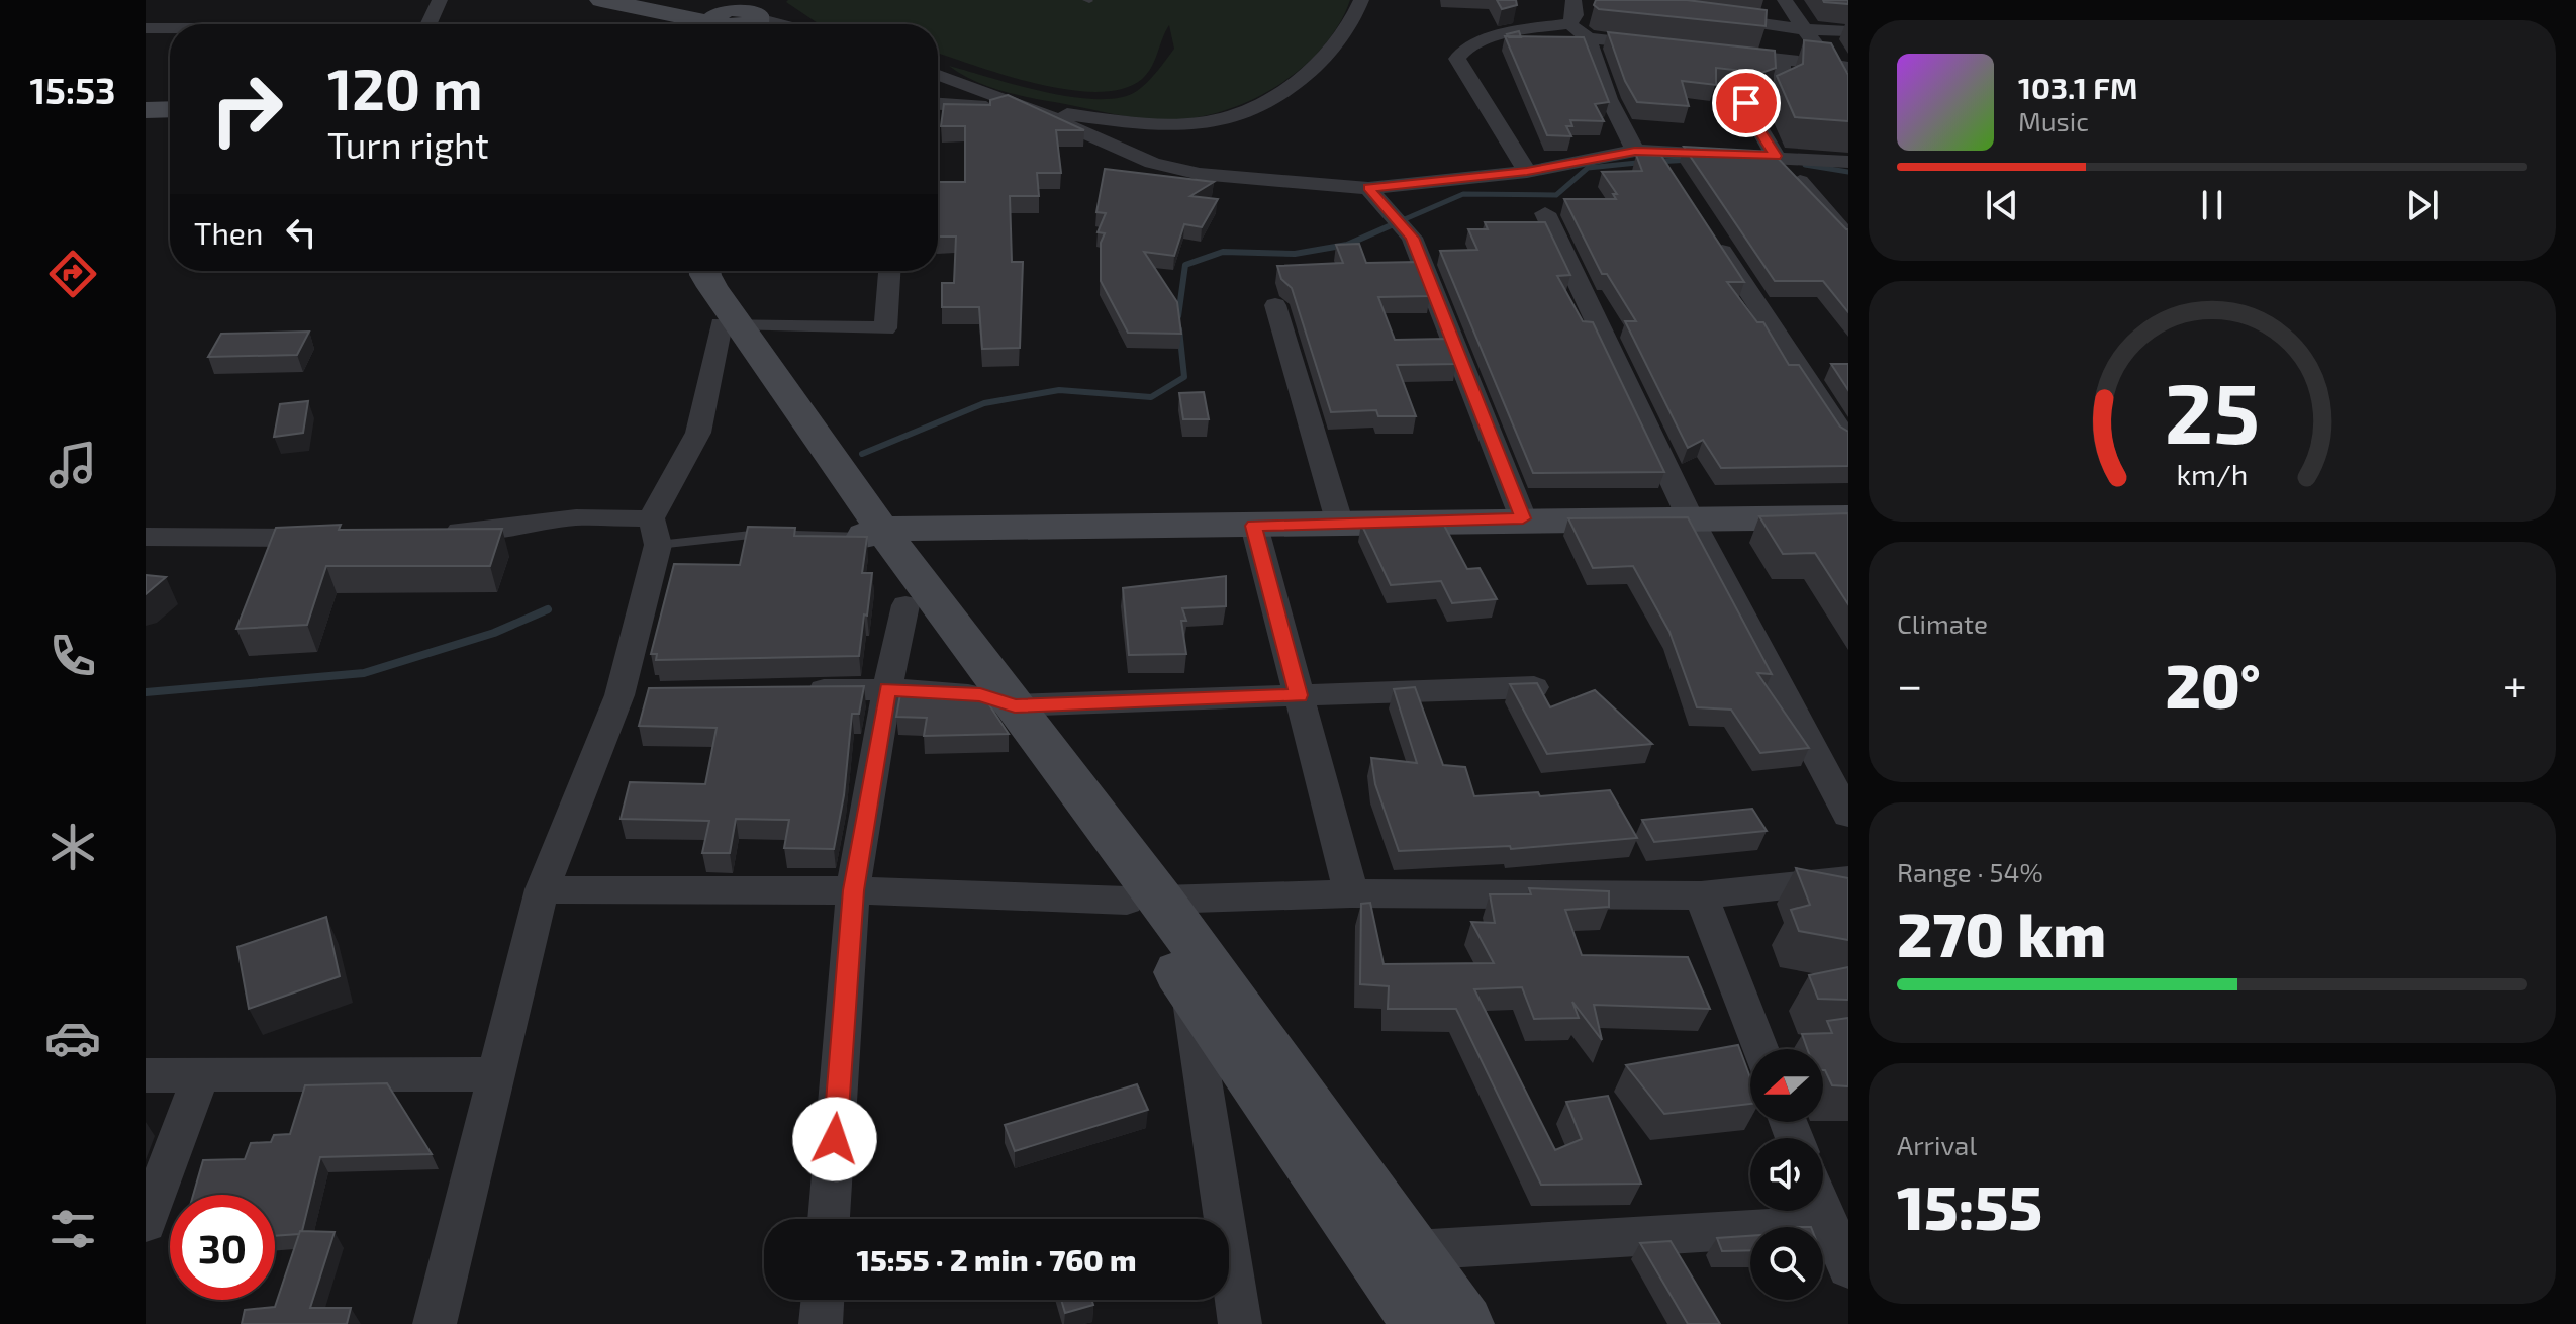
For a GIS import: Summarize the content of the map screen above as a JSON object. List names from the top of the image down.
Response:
{
  "north": "left",
  "page": {
    "tabs": "15:53",
    "turn": ["120 m", "Turn right"],
    "song": ["103.1 FM", "Music"],
    "then": "Then",
    "tile": [
      "Climate",
      ["Range · 54%", "270 km"],
      ["Arrival", "15:55"]
    ],
    "heat": ["−", "20°", "+"],
    "limit": "30",
    "trip": "15:55 · 2 min · 760 m",
    "gauge": ["25", "km/h"]
  }
}
